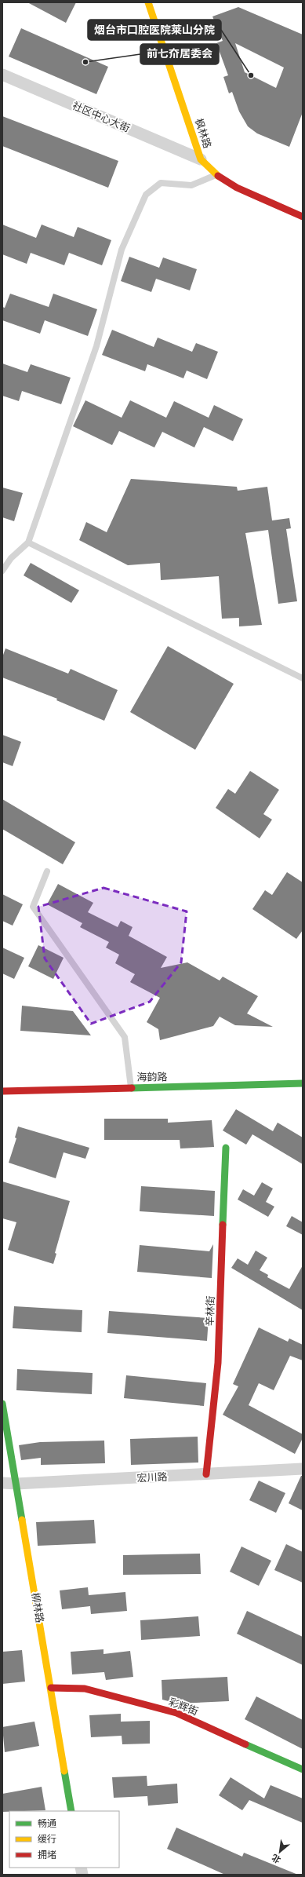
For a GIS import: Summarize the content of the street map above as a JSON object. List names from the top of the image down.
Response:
{
  "streets": {
    "street": [
      "社区中心大街",
      "枫林路",
      "海韵路",
      "辛林街",
      "宏川路",
      "柳林路",
      "彩辉街"
    ]
  },
  "crossings": [
    ["社区中心大街", "枫林路"],
    ["辛林街", "宏川路"],
    ["宏川路", "柳林路"],
    ["柳林路", "彩辉街"]
  ],
  "places": ["前七夼居委会", "烟台市口腔医院莱山分院"],
  "legend": ["畅通", "缓行", "拥堵"],
  "north": "bottom left"
}
